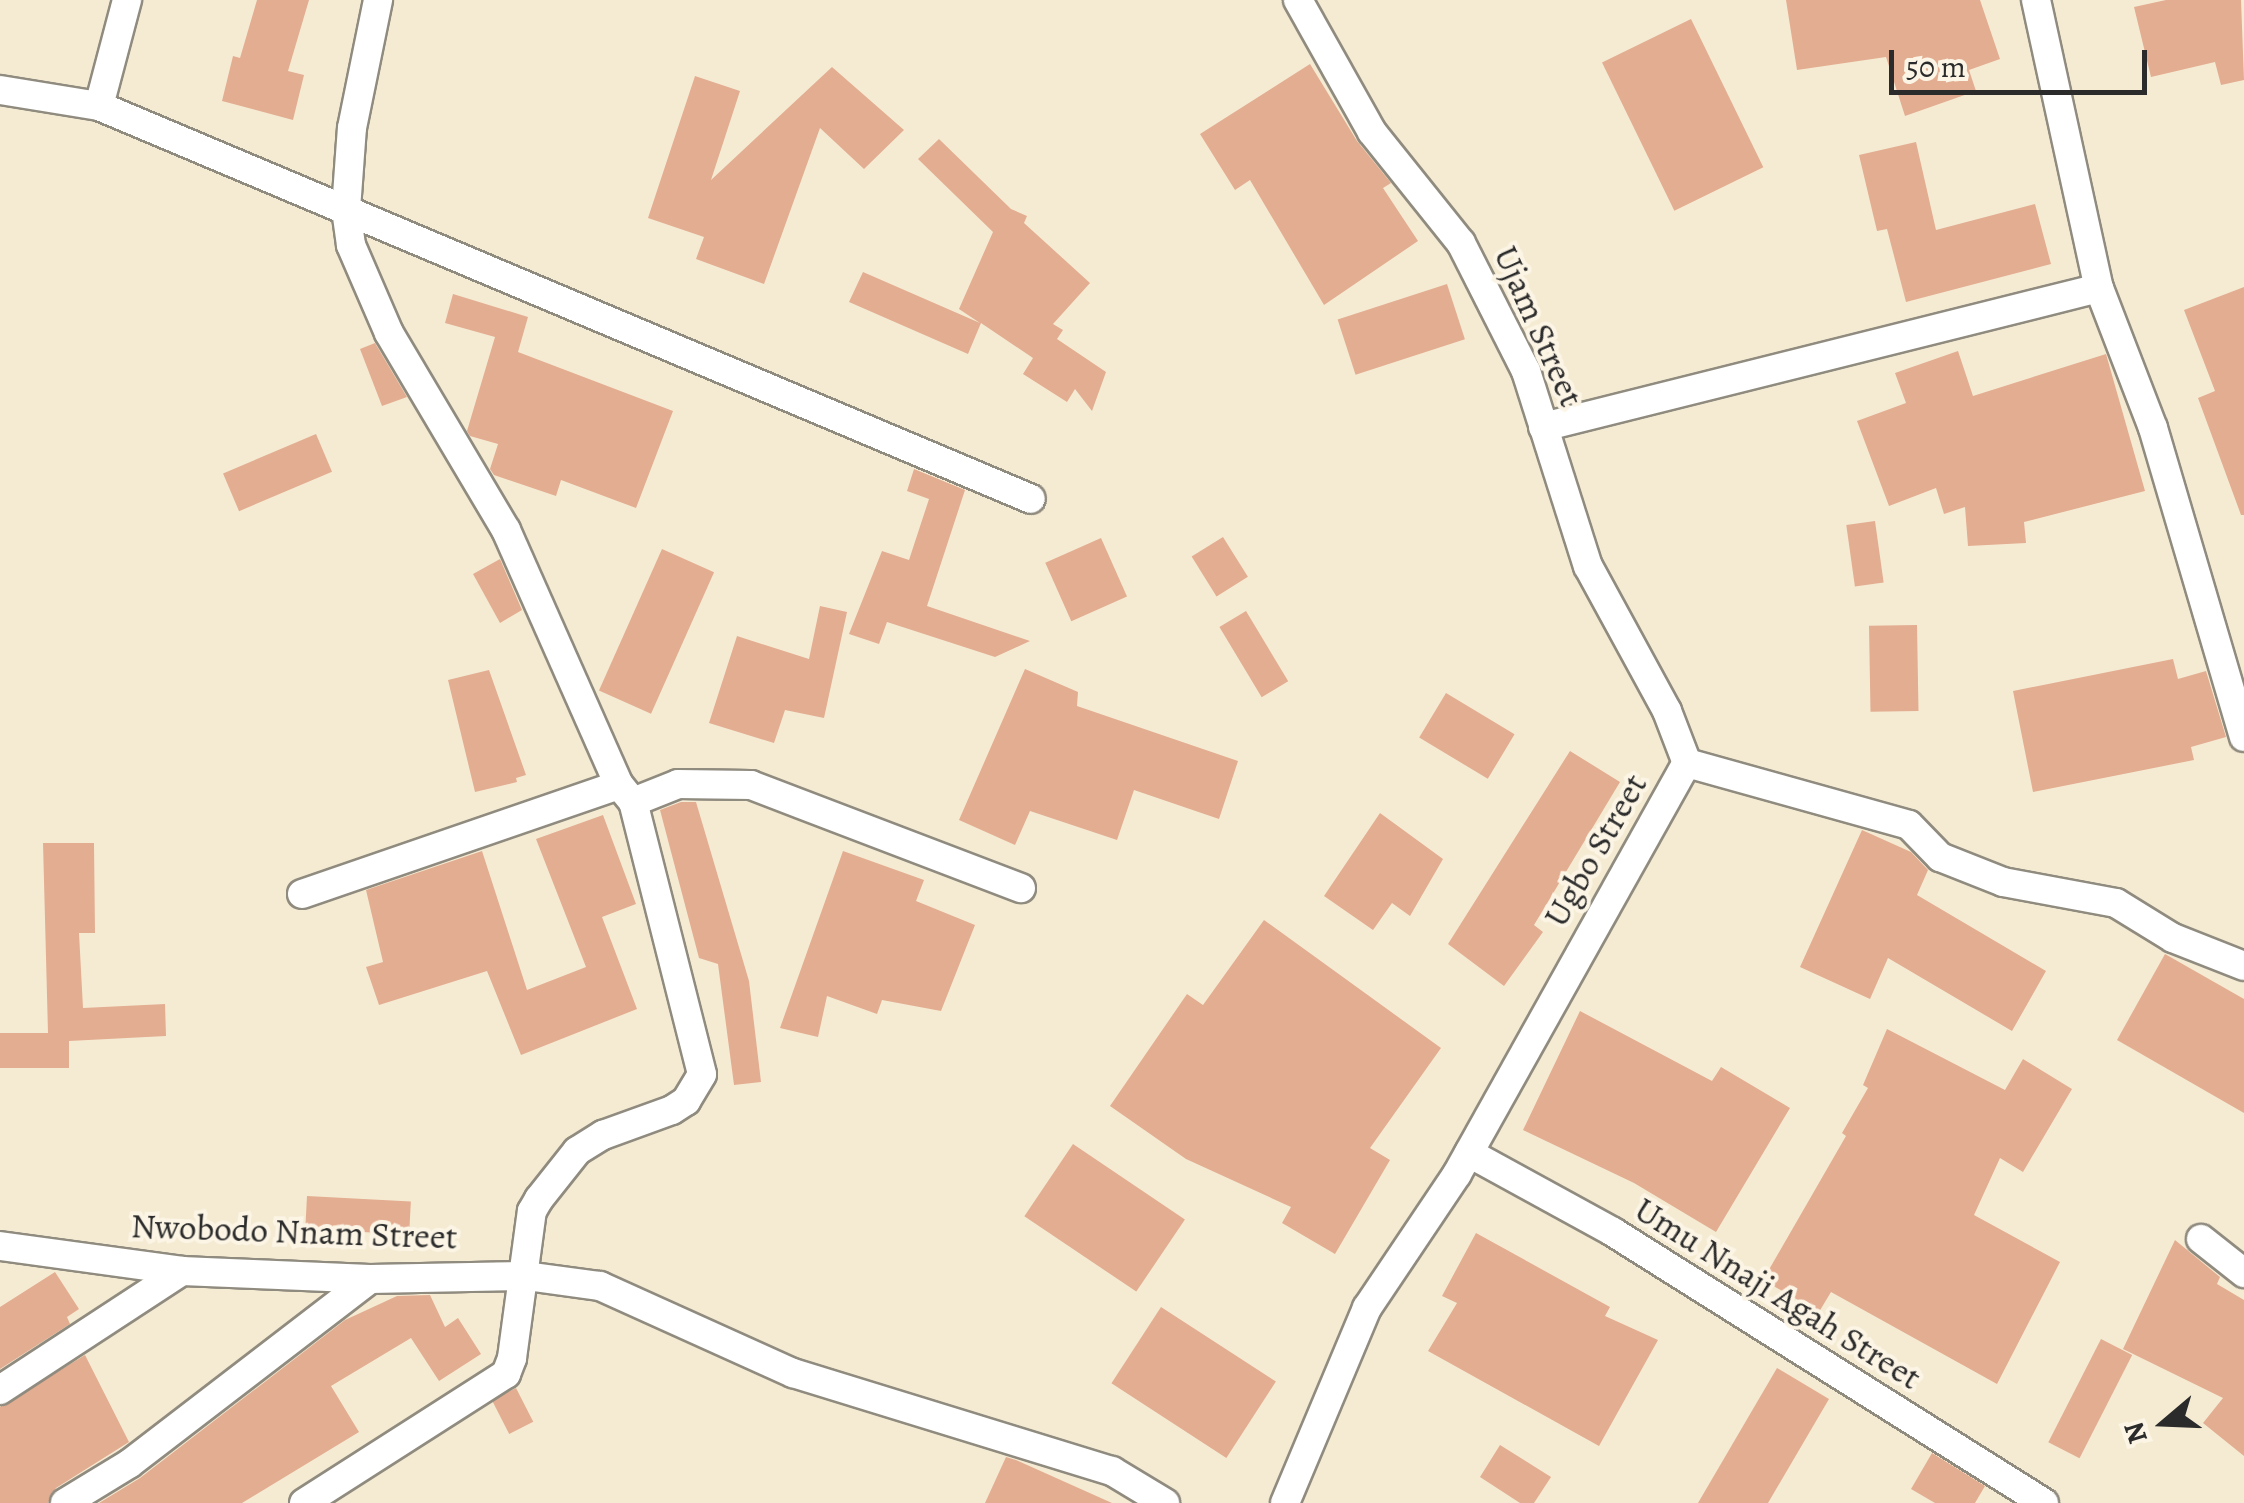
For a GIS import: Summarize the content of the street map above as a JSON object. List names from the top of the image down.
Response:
{
  "streets": {
    "street": [
      "Ujam Street",
      "Ugbo Street",
      "Nwobodo Nnam Street",
      "Umu Nnaji Agah Street"
    ]
  },
  "crossings": [
    ["Ujam Street", "Ugbo Street"],
    ["Ugbo Street", "Umu Nnaji Agah Street"]
  ],
  "scale_bar": "50 m",
  "north": "left"
}
